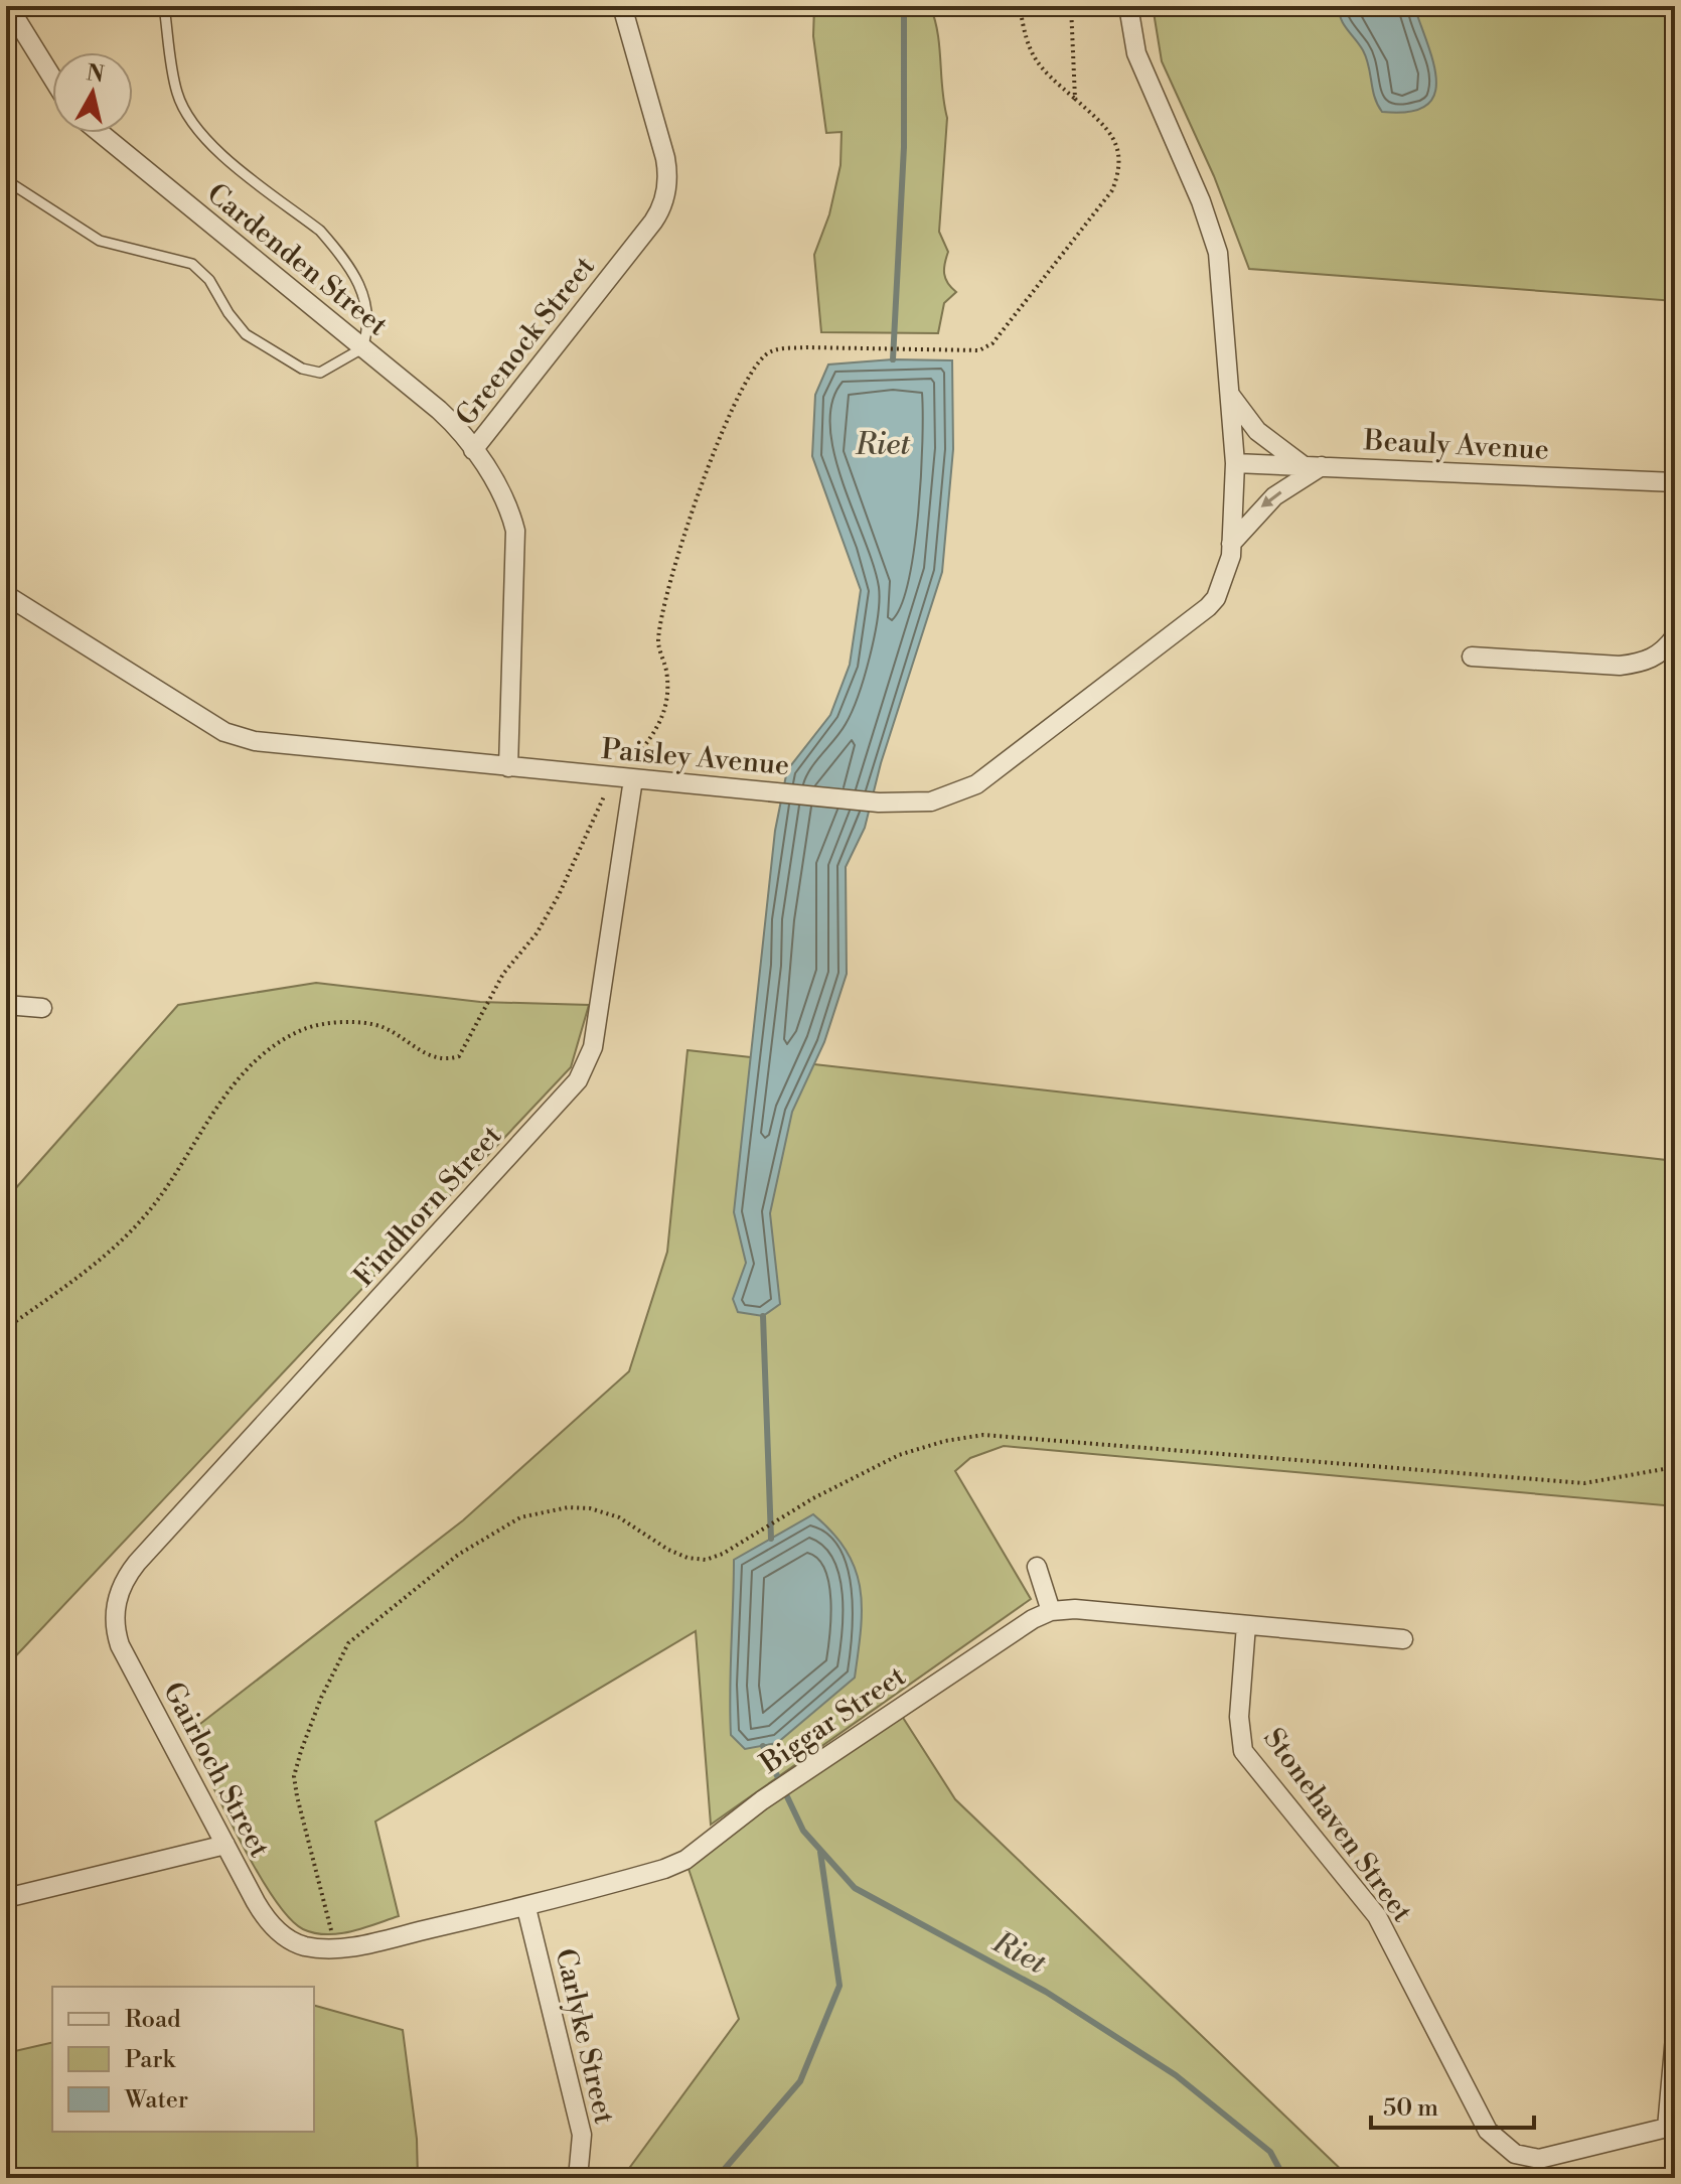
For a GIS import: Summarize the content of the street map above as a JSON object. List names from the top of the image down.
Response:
{
  "streets": {
    "street": [
      "Cardenden Street",
      "Greenock Street",
      "Beauly Avenue",
      "Paisley Avenue",
      "Findhorn Street",
      "Biggar Street",
      "Gairloch Street",
      "Stonehaven Street",
      "Carlyke Street"
    ]
  },
  "crossings": [
    ["Cardenden Street", "Greenock Street"],
    ["Greenock Street", "Paisley Avenue"],
    ["Beauly Avenue", "Paisley Avenue"],
    ["Paisley Avenue", "Findhorn Street"],
    ["Findhorn Street", "Gairloch Street"],
    ["Biggar Street", "Gairloch Street"],
    ["Biggar Street", "Stonehaven Street"],
    ["Biggar Street", "Carlyke Street"]
  ],
  "water": ["Riet"],
  "legend": ["Road", "Park", "Water"],
  "scale_bar": "50 m",
  "north": "top"
}
